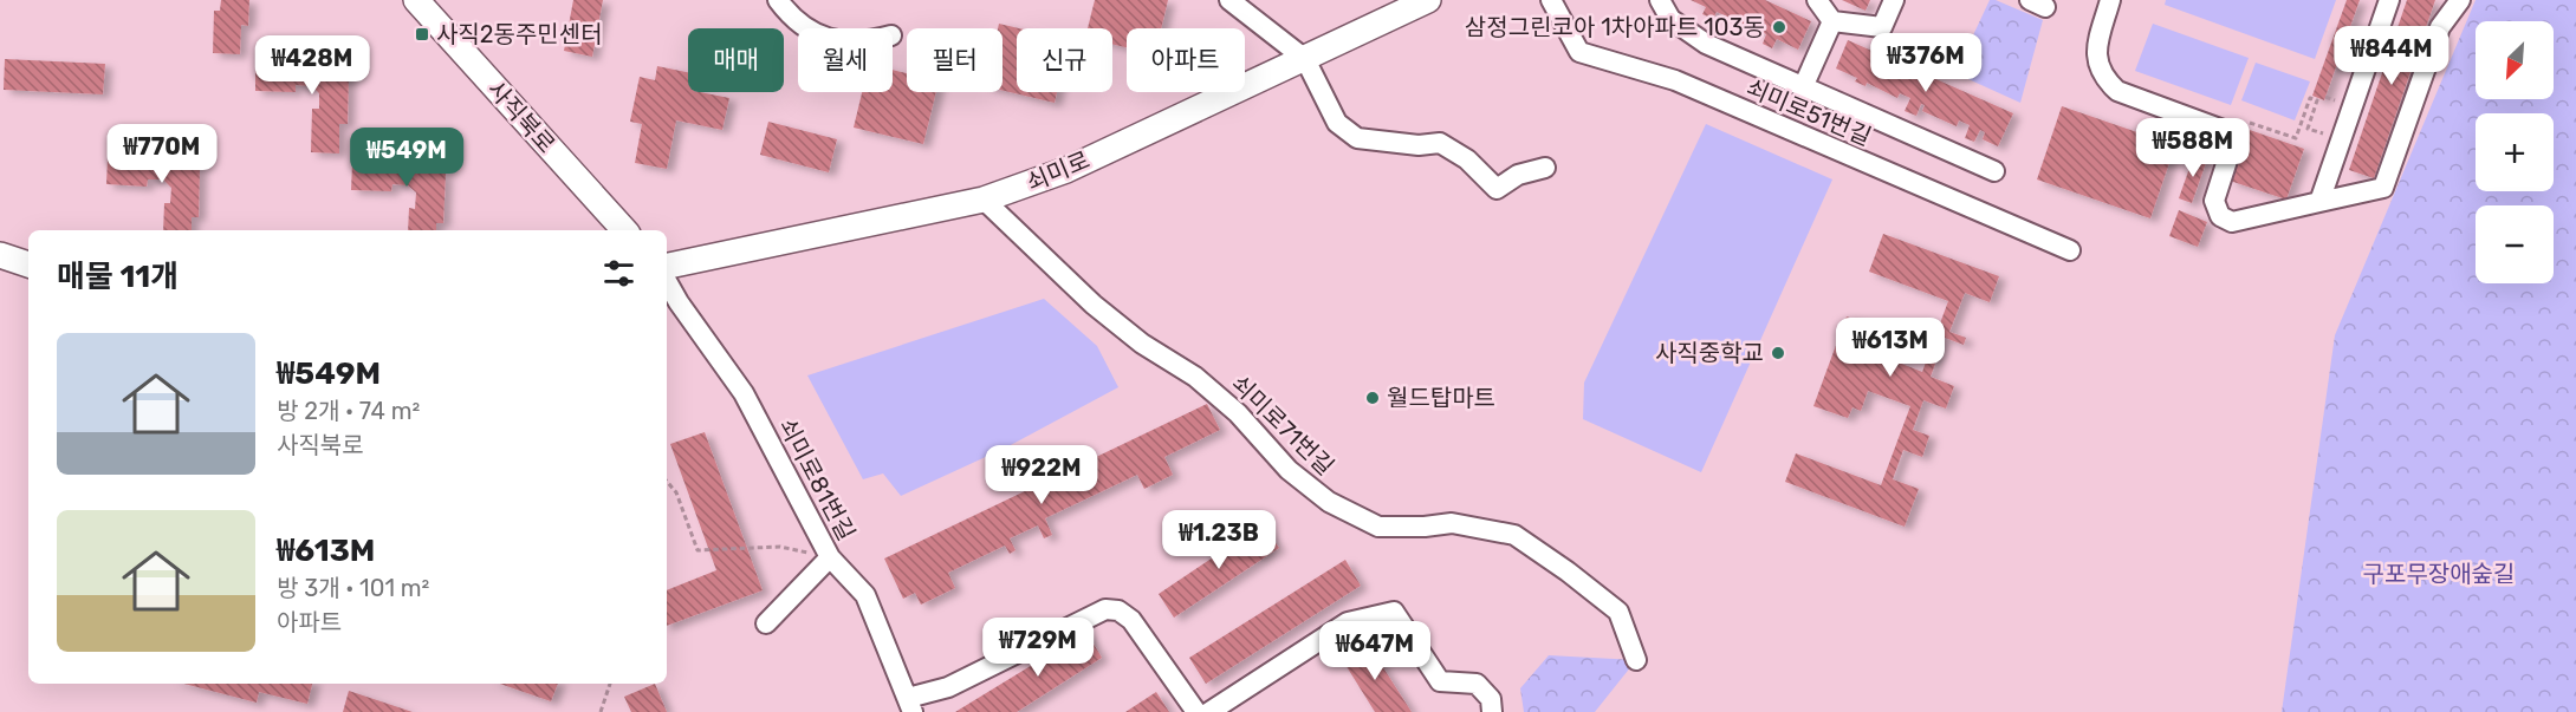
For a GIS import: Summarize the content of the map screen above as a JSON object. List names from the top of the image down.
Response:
{
  "streets": {
    "main road": ["사직북로", "쇠미로"],
    "street": ["쇠미로51번길", "쇠미로71번길", "쇠미로81번길"]
  },
  "crossings": [
    ["쇠미로", "쇠미로71번길"]
  ],
  "parks": ["구포무장애숲길"],
  "places": {
    "other": ["삼정그린코아 1차아파트 103동", "사직중학교", "월드탑마트"],
    "transit": ["사직2동주민센터"]
  },
  "north": "bottom left",
  "page": {
    "map_buttons": ["+", "−"],
    "price": [
      "₩844M",
      "₩376M",
      "₩428M",
      "₩588M",
      "₩770M",
      "₩549M",
      "₩613M",
      "₩922M",
      "₩1.23B",
      "₩729M",
      "₩647M"
    ],
    "chip": [
      "매매",
      "월세",
      "필터",
      "신규",
      "아파트"
    ],
    "heading": "매물 11개",
    "list": [
      {
        "name": "₩549M",
        "note": "방 2개 · 74 m² · 사직북로"
      },
      {
        "name": "₩613M",
        "note": "방 3개 · 101 m² · 아파트"
      }
    ]
  }
}
